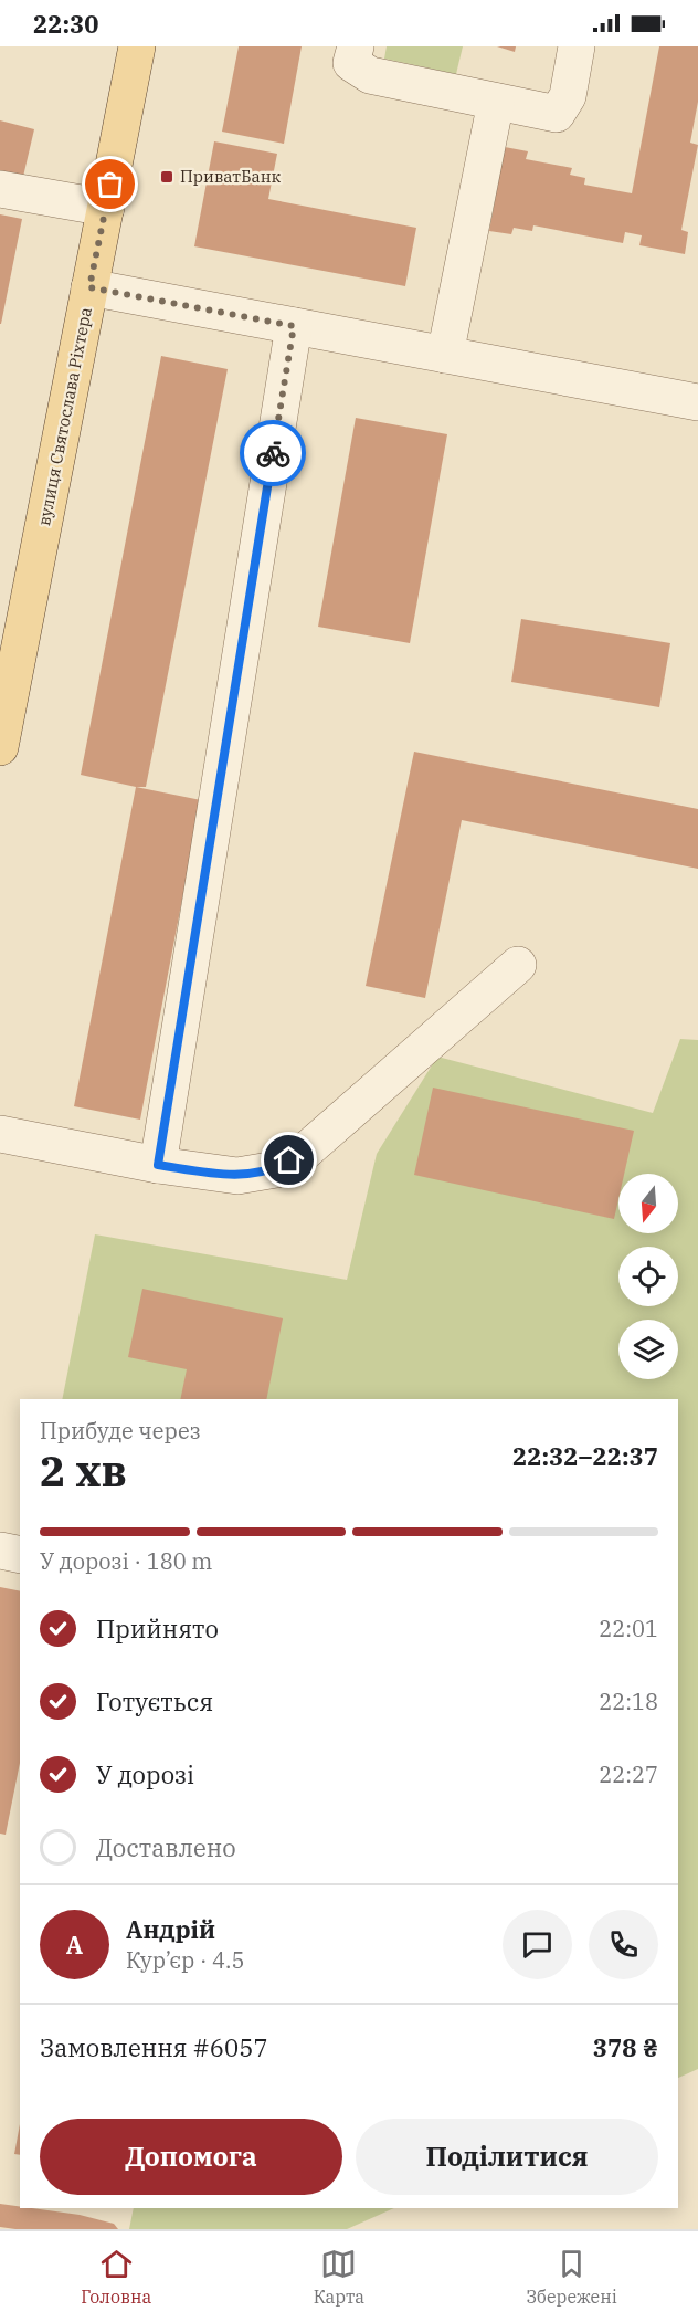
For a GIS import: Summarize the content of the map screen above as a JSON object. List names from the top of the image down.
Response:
{
  "streets": {
    "main road": ["вулиця Святослава Ріхтера"]
  },
  "places": {
    "transit": ["ПриватБанк"]
  },
  "north": "bottom",
  "page": {
    "status": "22:30",
    "heading": ["2 хв", "Прибуде через", "22:32–22:37"],
    "panel": [
      "Андрій",
      "Кур’єр · 4.5",
      "Замовлення #6057",
      "378 ₴"
    ],
    "bar": "У дорозі · 180 m",
    "list": [
      ["Прийнято", "22:01"],
      ["Готується", "22:18"],
      ["У дорозі", "22:27"],
      "Доставлено"
    ],
    "round": "А",
    "buttons": ["Допомога", "Поділитися"],
    "tabs": ["Головна", "Карта", "Збережені"]
  }
}
